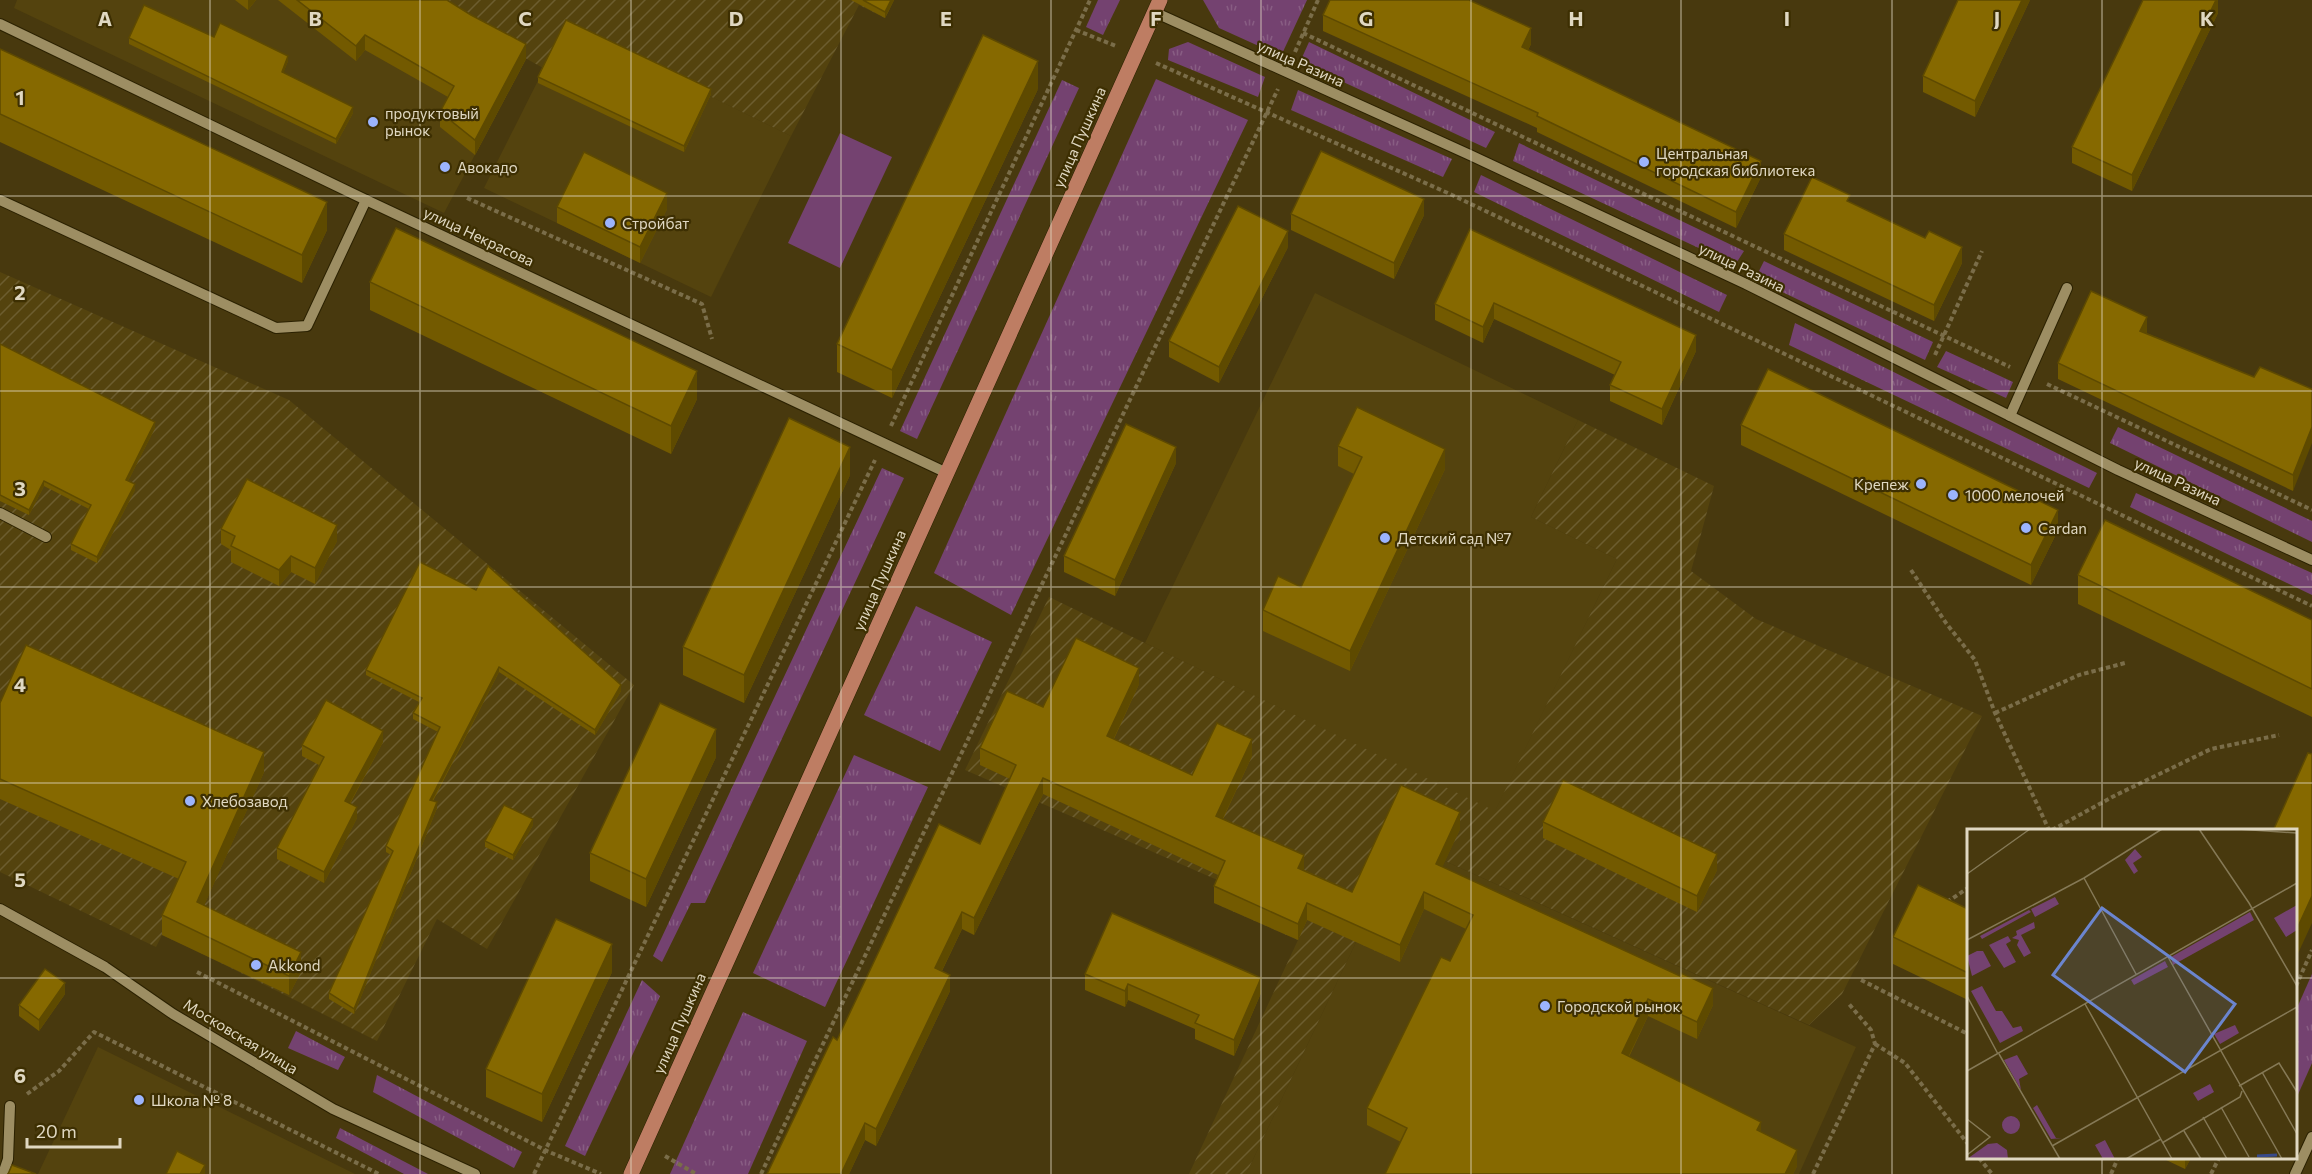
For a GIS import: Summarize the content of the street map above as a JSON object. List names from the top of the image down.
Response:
{
  "streets": {
    "main road": ["улица Пушкина"],
    "street": ["улица Разина", "улица Некрасова", "Московская улица"]
  },
  "crossings": [
    ["улица Разина", "улица Пушкина"],
    ["улица Пушкина", "улица Некрасова"]
  ],
  "places": [
    "продуктовый рынок",
    "Центральная городская библиотека",
    "Авокадо",
    "Стройбат",
    "Крепеж",
    "1000 мелочей",
    "Cardan",
    "Детский сад №7",
    "Хлебозавод",
    "Akkond",
    "Городской рынок",
    "Школа № 8"
  ],
  "scale_bar": "20 m",
  "grid": {
    "columns": [
      "A",
      "B",
      "C",
      "D",
      "E",
      "F",
      "G",
      "H",
      "I",
      "J",
      "K"
    ],
    "rows": [
      "1",
      "2",
      "3",
      "4",
      "5",
      "6"
    ]
  }
}
